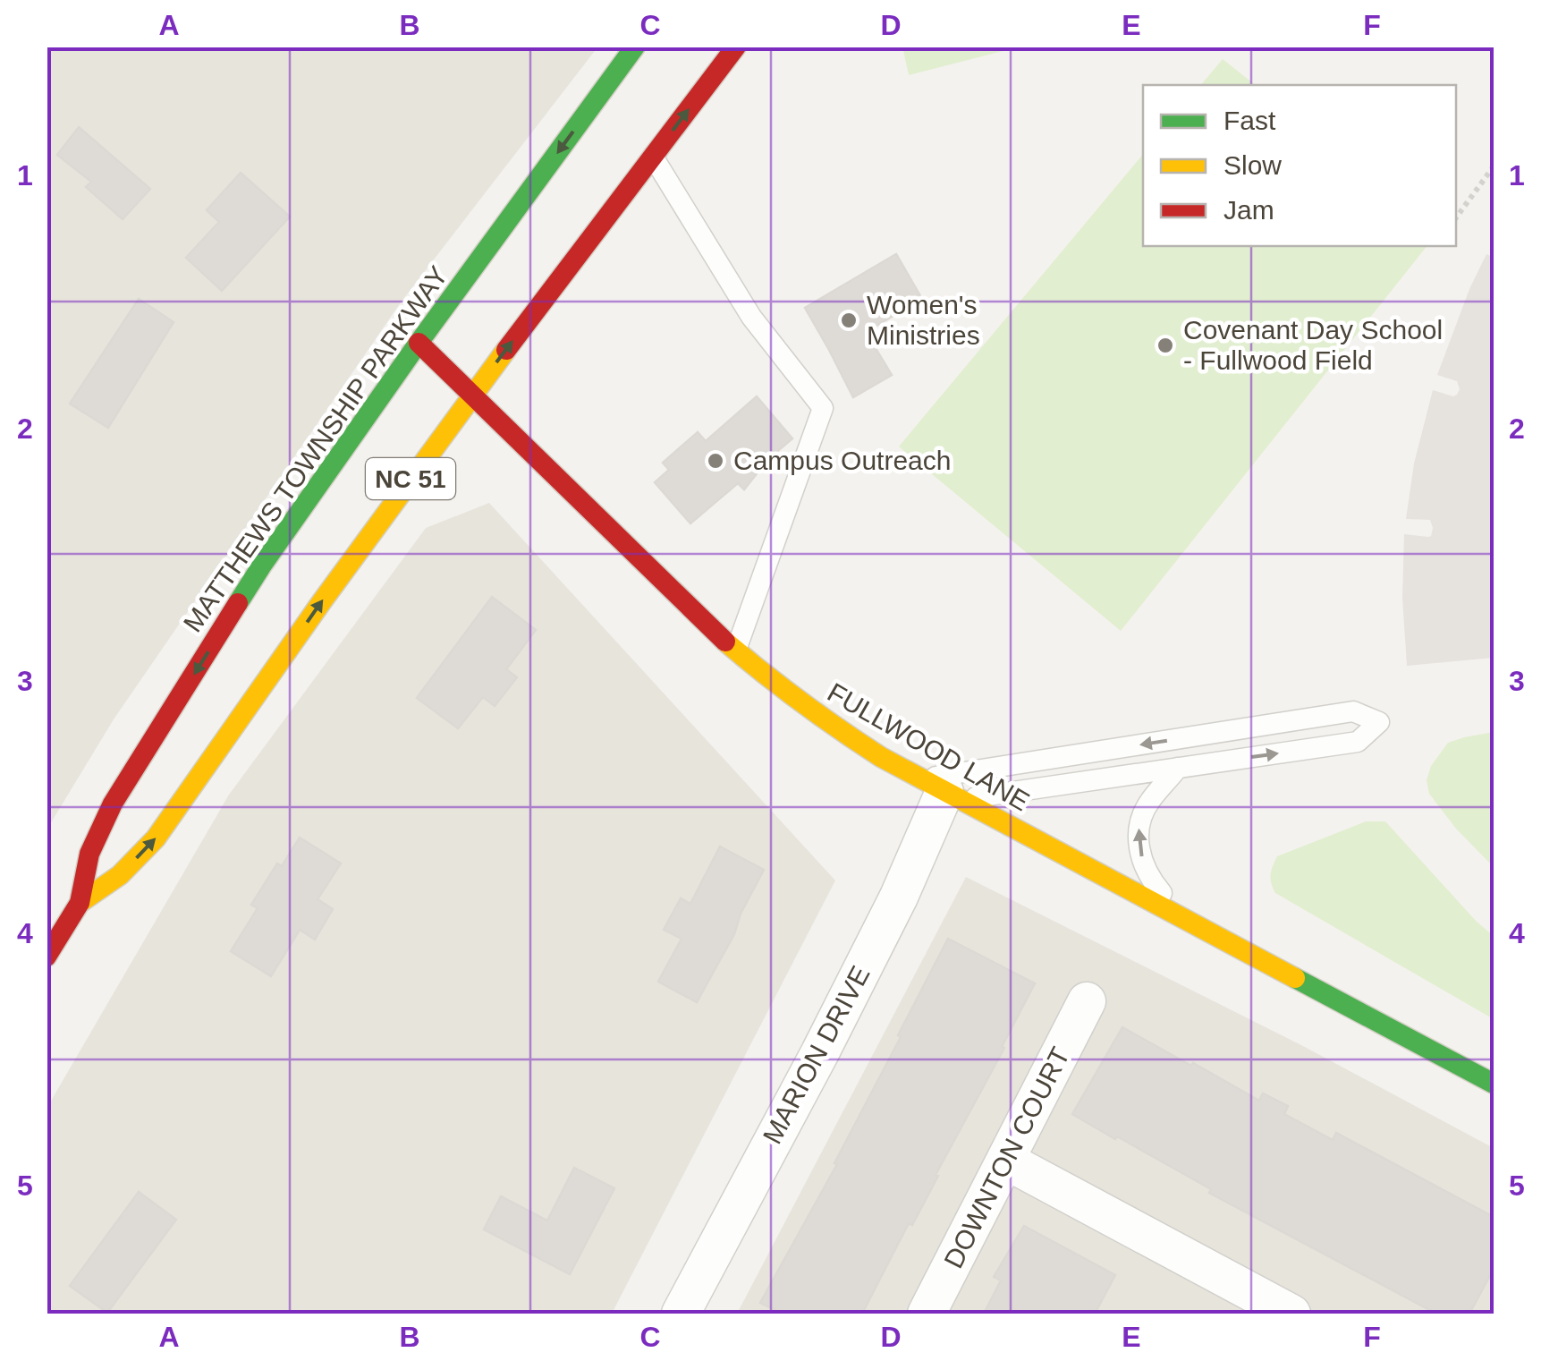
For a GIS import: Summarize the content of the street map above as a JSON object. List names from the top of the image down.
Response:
{
  "streets": {
    "main road": ["MATTHEWS TOWNSHIP PARKWAY", "NC 51", "FULLWOOD LANE"],
    "street": ["MARION DRIVE", "DOWNTON COURT"]
  },
  "crossings": [
    ["MATTHEWS TOWNSHIP PARKWAY", "FULLWOOD LANE"],
    ["FULLWOOD LANE", "MARION DRIVE"]
  ],
  "places": ["Women's Ministries", "Covenant Day School - Fullwood Field", "Campus Outreach"],
  "legend": ["Fast", "Slow", "Jam"],
  "grid": {
    "columns": [
      "A",
      "B",
      "C",
      "D",
      "E",
      "F"
    ],
    "rows": [
      "1",
      "2",
      "3",
      "4",
      "5"
    ]
  }
}
